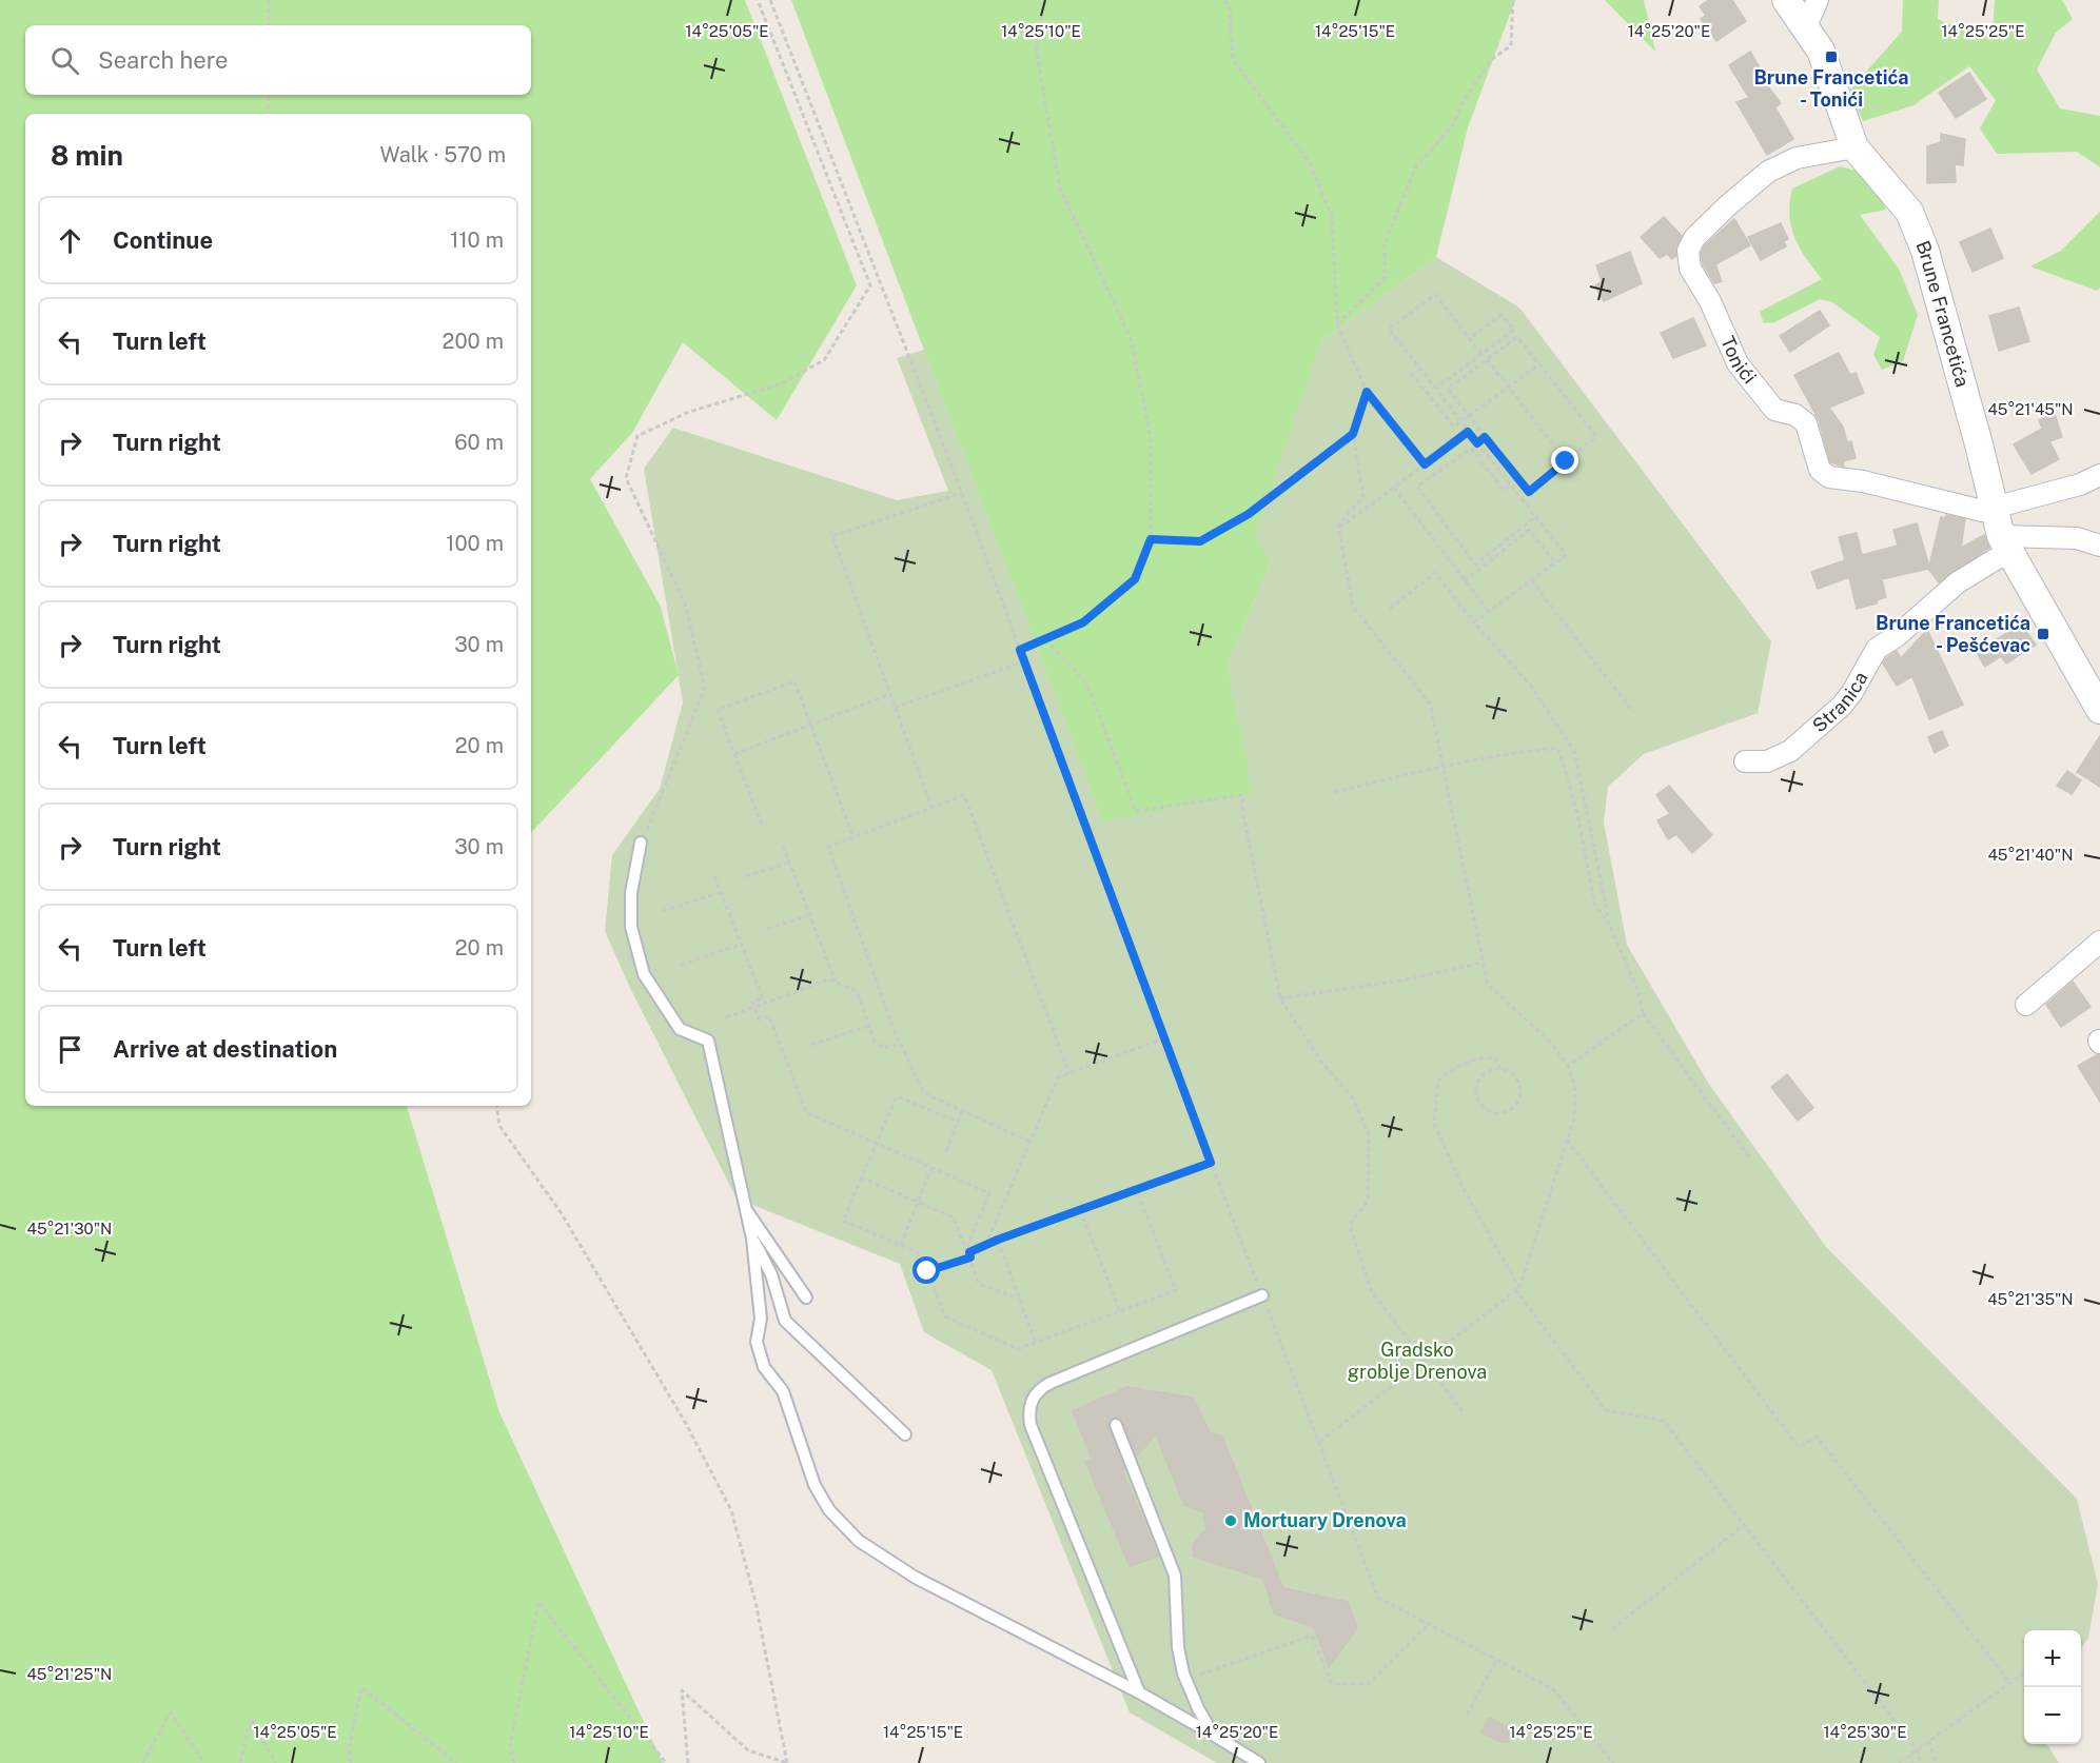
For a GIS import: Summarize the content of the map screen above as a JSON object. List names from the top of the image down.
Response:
{
  "streets": {
    "street": ["Brune Francetića", "Tonići", "Stranica"]
  },
  "crossings": [
    ["Brune Francetića", "Tonići"],
    ["Brune Francetića", "Stranica"]
  ],
  "parks": ["Gradsko groblje Drenova"],
  "places": {
    "transit": ["Brune Francetića - Tonići", "Brune Francetića - Pešćevac"],
    "other": ["Mortuary Drenova"]
  },
  "page": {
    "search": "Search here",
    "heading": ["8 min", "Walk · 570 m"],
    "list": [
      ["Continue", "110 m"],
      ["Turn left", "200 m"],
      ["Turn right", "60 m"],
      ["Turn right", "100 m"],
      ["Turn right", "30 m"],
      ["Turn left", "20 m"],
      ["Turn right", "30 m"],
      ["Turn left", "20 m"],
      "Arrive at destination"
    ],
    "map_buttons": ["+", "−"]
  },
  "coordinates": [
    "14°25'05\"E",
    "14°25'10\"E",
    "14°25'15\"E",
    "14°25'20\"E",
    "14°25'25\"E",
    "45°21'45\"N",
    "45°21'40\"N",
    "45°21'30\"N",
    "45°21'35\"N",
    "45°21'25\"N",
    "14°25'30\"E"
  ]
}
